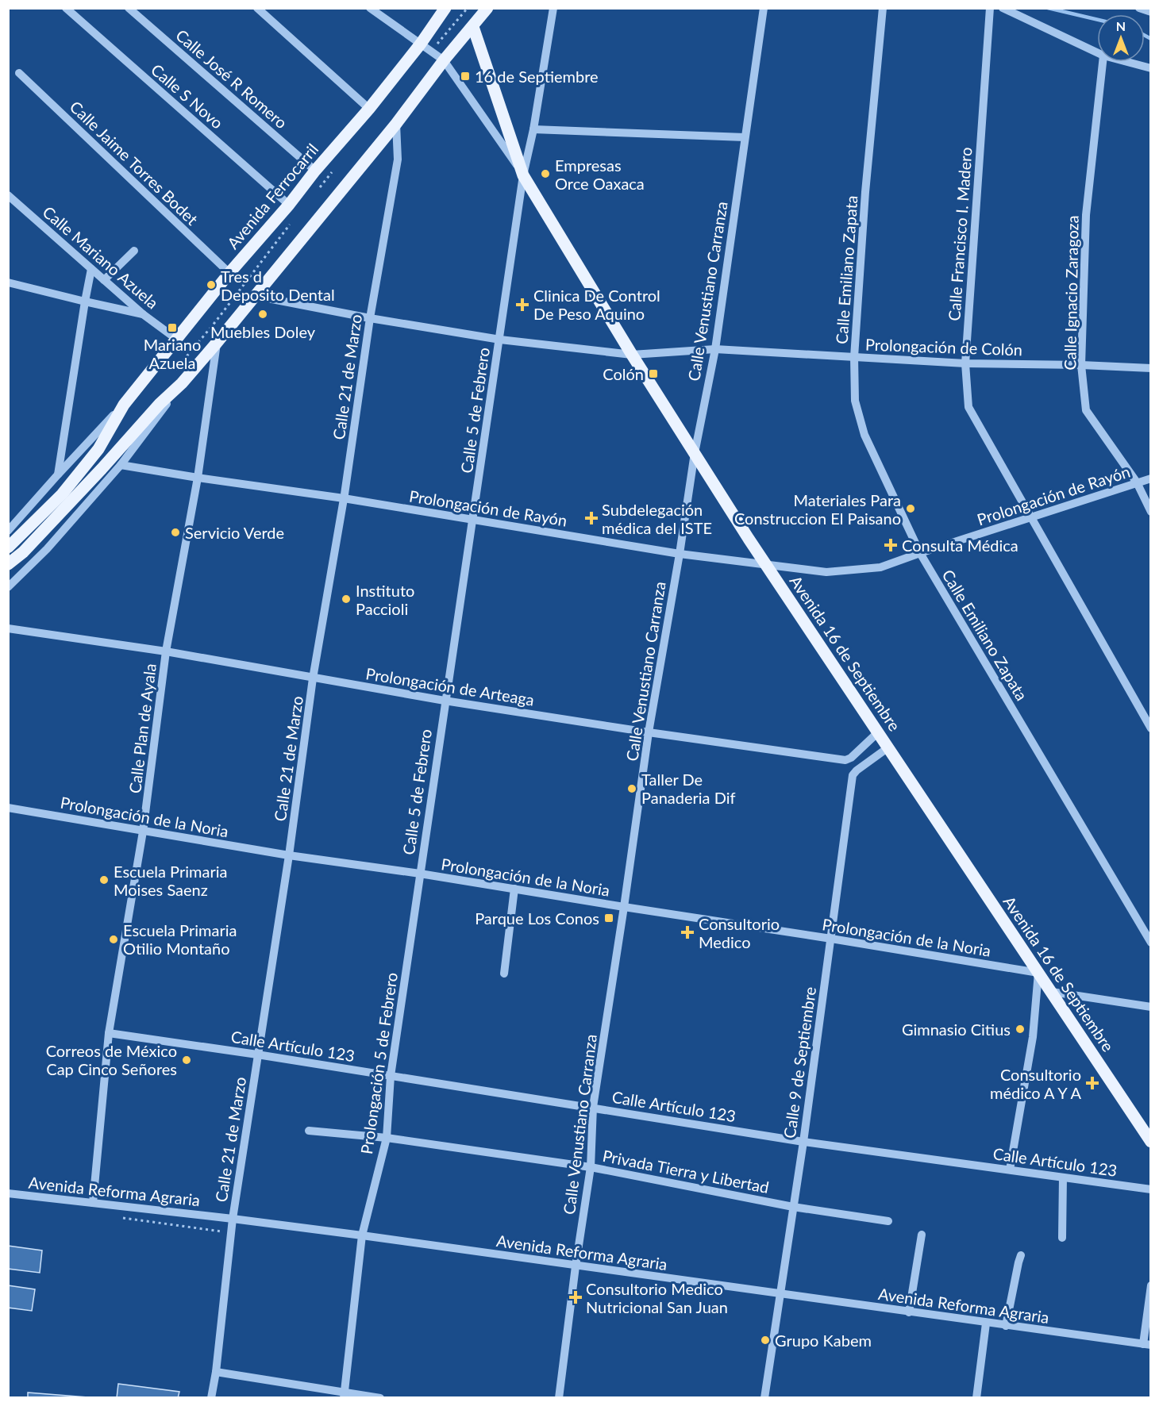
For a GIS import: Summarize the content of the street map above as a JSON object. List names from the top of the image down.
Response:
{
  "streets": {
    "main road": ["Avenida Ferrocarril", "Avenida 16 de Septiembre"],
    "street": [
      "Calle José R Romero",
      "Calle S Novo",
      "Calle Jaime Torres Bodet",
      "Calle Francisco I. Madero",
      "Calle Mariano Azuela",
      "Calle Emiliano Zapata",
      "Calle Venustiano Carranza",
      "Calle Ignacio Zaragoza",
      "Prolongación de Colón",
      "Calle 21 de Marzo",
      "Calle 5 de Febrero",
      "Prolongación de Rayón",
      "Prolongación de Arteaga",
      "Calle Plan de Ayala",
      "Prolongación de la Noria",
      "Calle Artículo 123",
      "Calle 9 de Septiembre",
      "Prolongación 5 de Febrero",
      "Privada Tierra y Libertad",
      "Avenida Reforma Agraria"
    ]
  },
  "crossings": [
    ["Calle José R Romero", "Avenida Ferrocarril"],
    ["Calle S Novo", "Avenida Ferrocarril"],
    ["Calle Jaime Torres Bodet", "Avenida Ferrocarril"],
    ["Avenida Ferrocarril", "Calle Mariano Azuela"],
    ["Avenida Ferrocarril", "Avenida 16 de Septiembre"],
    ["Calle Francisco I. Madero", "Prolongación de Colón"],
    ["Calle Francisco I. Madero", "Prolongación de Rayón"],
    ["Calle Emiliano Zapata", "Prolongación de Colón"],
    ["Calle Emiliano Zapata", "Prolongación de Rayón"],
    ["Calle Venustiano Carranza", "Prolongación de Colón"],
    ["Calle Venustiano Carranza", "Prolongación de Rayón"],
    ["Calle Venustiano Carranza", "Avenida 16 de Septiembre"],
    ["Calle Venustiano Carranza", "Prolongación de Arteaga"],
    ["Calle Venustiano Carranza", "Prolongación de la Noria"],
    ["Calle Venustiano Carranza", "Calle Artículo 123"],
    ["Calle Venustiano Carranza", "Privada Tierra y Libertad"],
    ["Calle Venustiano Carranza", "Avenida Reforma Agraria"],
    ["Calle Ignacio Zaragoza", "Prolongación de Colón"],
    ["Calle Ignacio Zaragoza", "Prolongación de Rayón"],
    ["Prolongación de Colón", "Calle 21 de Marzo"],
    ["Prolongación de Colón", "Calle 5 de Febrero"],
    ["Prolongación de Colón", "Avenida 16 de Septiembre"],
    ["Calle 21 de Marzo", "Prolongación de Rayón"],
    ["Calle 21 de Marzo", "Prolongación de Arteaga"],
    ["Calle 21 de Marzo", "Prolongación de la Noria"],
    ["Calle 21 de Marzo", "Calle Artículo 123"],
    ["Calle 21 de Marzo", "Avenida Reforma Agraria"],
    ["Calle 5 de Febrero", "Prolongación de Rayón"],
    ["Calle 5 de Febrero", "Avenida 16 de Septiembre"],
    ["Calle 5 de Febrero", "Prolongación de Arteaga"],
    ["Calle 5 de Febrero", "Prolongación de la Noria"],
    ["Calle 5 de Febrero", "Prolongación 5 de Febrero"],
    ["Prolongación de Rayón", "Avenida 16 de Septiembre"],
    ["Prolongación de Rayón", "Calle Plan de Ayala"],
    ["Avenida 16 de Septiembre", "Prolongación de Arteaga"],
    ["Avenida 16 de Septiembre", "Prolongación de la Noria"],
    ["Avenida 16 de Septiembre", "Calle 9 de Septiembre"],
    ["Prolongación de Arteaga", "Calle Plan de Ayala"],
    ["Calle Plan de Ayala", "Prolongación de la Noria"],
    ["Calle Plan de Ayala", "Calle Artículo 123"],
    ["Calle Plan de Ayala", "Avenida Reforma Agraria"],
    ["Prolongación de la Noria", "Calle 9 de Septiembre"],
    ["Prolongación de la Noria", "Prolongación 5 de Febrero"],
    ["Calle Artículo 123", "Calle 9 de Septiembre"],
    ["Calle Artículo 123", "Prolongación 5 de Febrero"],
    ["Calle 9 de Septiembre", "Privada Tierra y Libertad"],
    ["Calle 9 de Septiembre", "Avenida Reforma Agraria"],
    ["Prolongación 5 de Febrero", "Privada Tierra y Libertad"],
    ["Prolongación 5 de Febrero", "Avenida Reforma Agraria"]
  ],
  "places": {
    "transit": [
      "16 de Septiembre",
      "Mariano Azuela",
      "Colón",
      "Parque Los Conos"
    ],
    "other": [
      "Empresas Orce Oaxaca",
      "Tres d Deposito Dental",
      "Muebles Doley",
      "Materiales Para Construccion El Paisano",
      "Servicio Verde",
      "Instituto Paccioli",
      "Taller De Panaderia Dif",
      "Escuela Primaria Moises Saenz",
      "Escuela Primaria Otilio Montaño",
      "Gimnasio Citius",
      "Correos de México Cap Cinco Señores",
      "Grupo Kabem"
    ],
    "health": [
      "Clinica De Control De Peso Aquino",
      "Subdelegación médica del ISTE",
      "Consulta Médica",
      "Consultorio Medico",
      "Consultorio médico A Y A",
      "Consultorio Medico Nutricional San Juan"
    ]
  },
  "north": "top"
}
